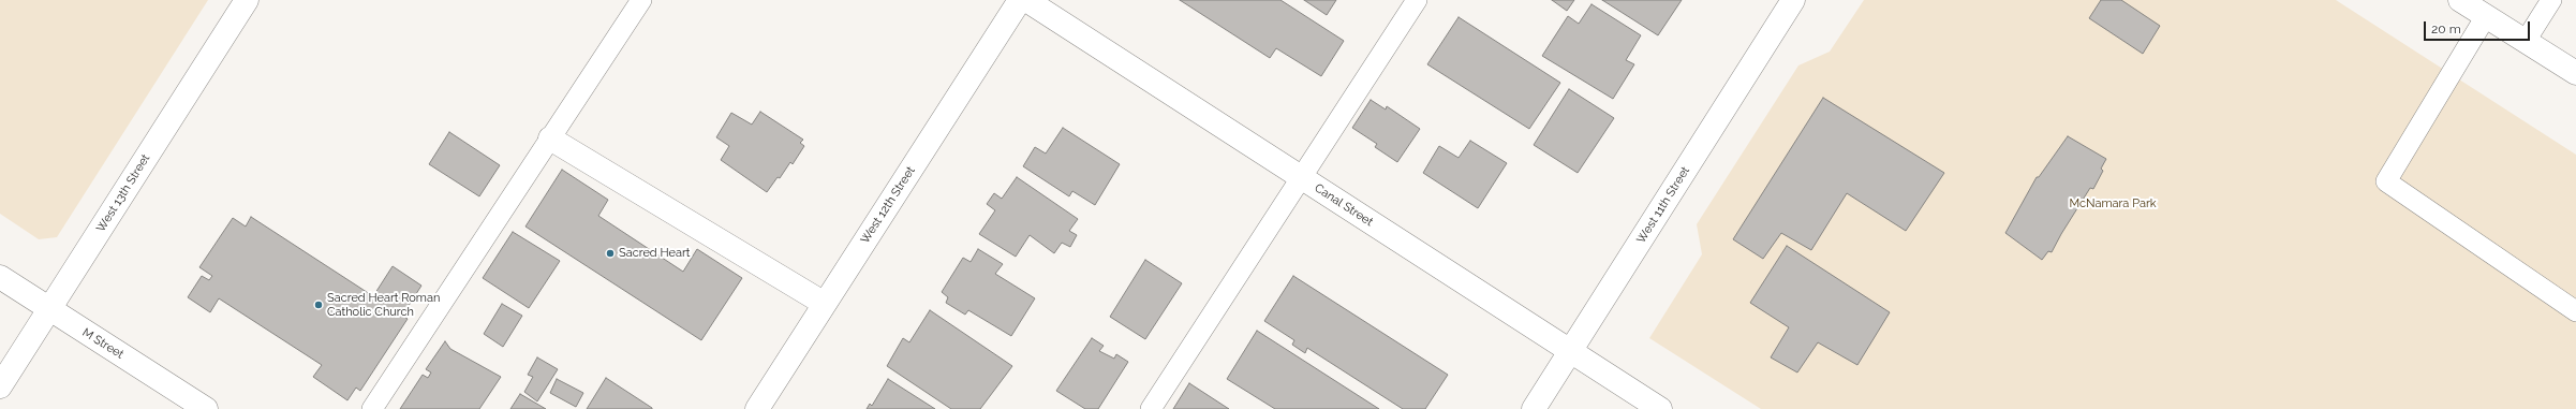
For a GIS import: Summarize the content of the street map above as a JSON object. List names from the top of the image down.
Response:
{
  "streets": {
    "street": [
      "West 13th Street",
      "West 12th Street",
      "Canal Street",
      "West 11th Street",
      "M Street"
    ]
  },
  "crossings": [
    ["West 13th Street", "M Street"],
    ["Canal Street", "West 11th Street"]
  ],
  "parks": ["McNamara Park"],
  "places": ["Sacred Heart", "Sacred Heart Roman Catholic Church"],
  "scale_bar": "20 m"
}
